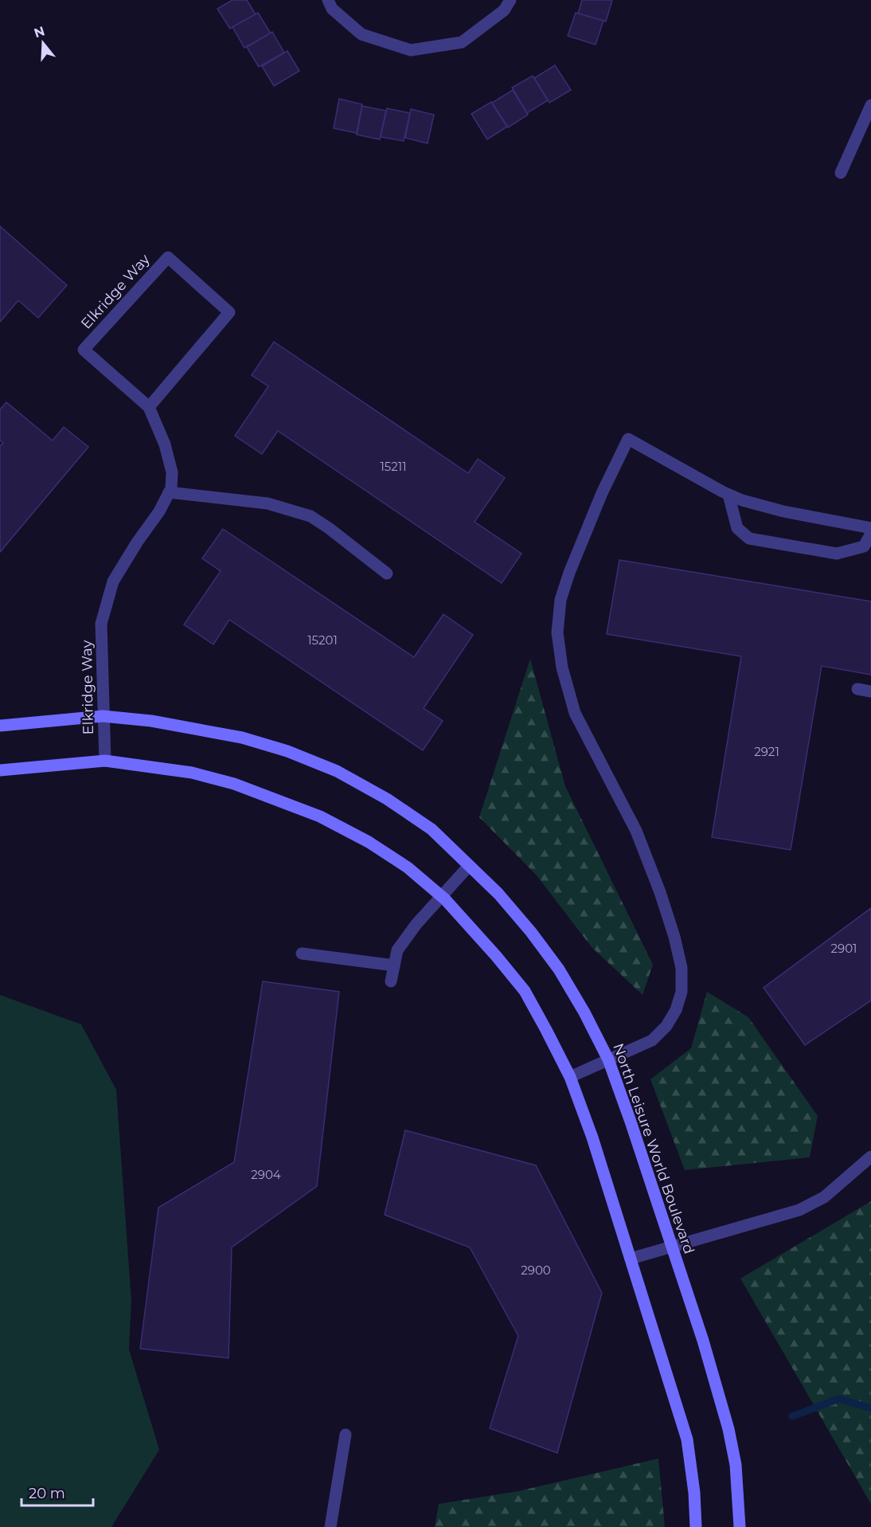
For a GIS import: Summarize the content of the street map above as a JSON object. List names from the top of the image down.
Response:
{
  "streets": {
    "street": ["Elkridge Way", "North Leisure World Boulevard"]
  },
  "crossings": [
    ["Elkridge Way", "North Leisure World Boulevard"]
  ],
  "house_numbers": [
    "15211",
    "15201",
    "2921",
    "2901",
    "2904",
    "2900"
  ],
  "scale_bar": "20 m",
  "north": "top"
}
